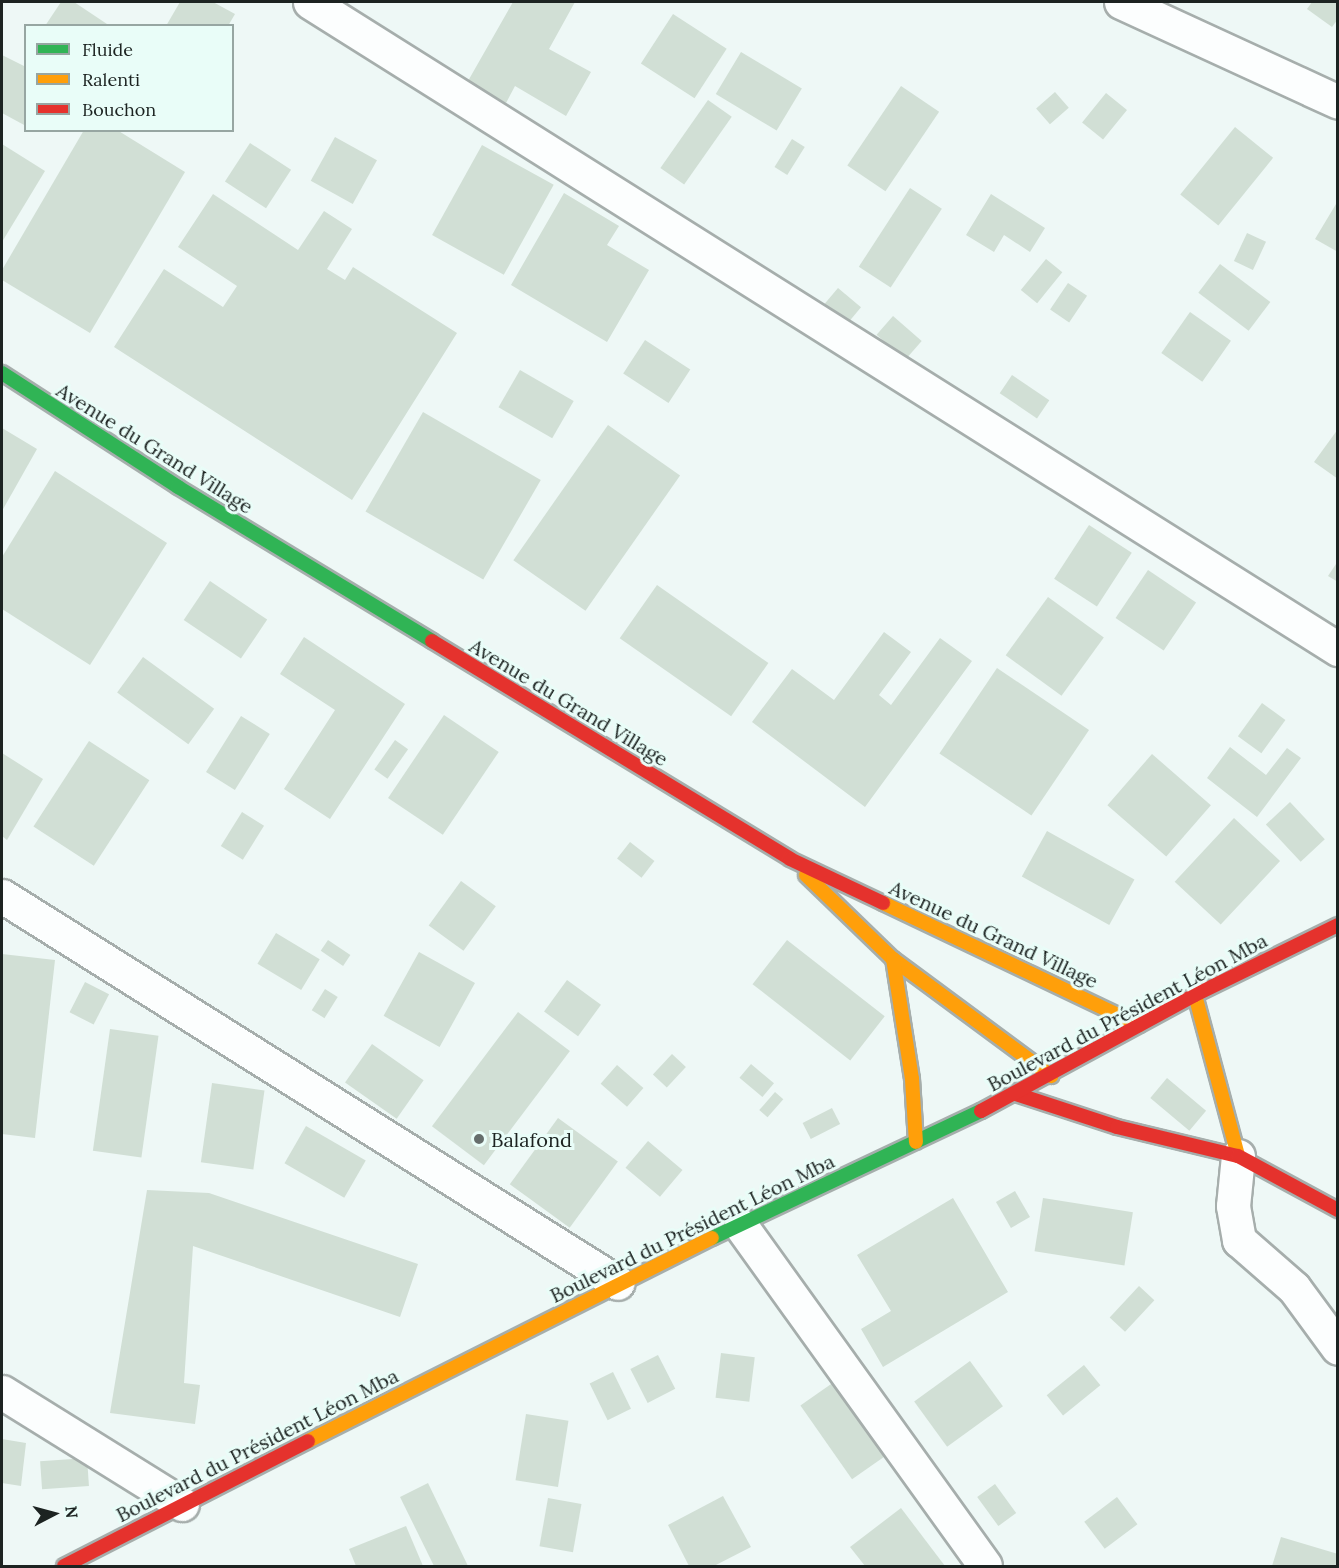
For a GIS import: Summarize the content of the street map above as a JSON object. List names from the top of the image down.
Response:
{
  "streets": {
    "street": ["Avenue du Grand Village", "Boulevard du Président Léon Mba"]
  },
  "crossings": [
    ["Avenue du Grand Village", "Boulevard du Président Léon Mba"]
  ],
  "places": ["Balafond"],
  "legend": ["Fluide", "Ralenti", "Bouchon"],
  "north": "right"
}
